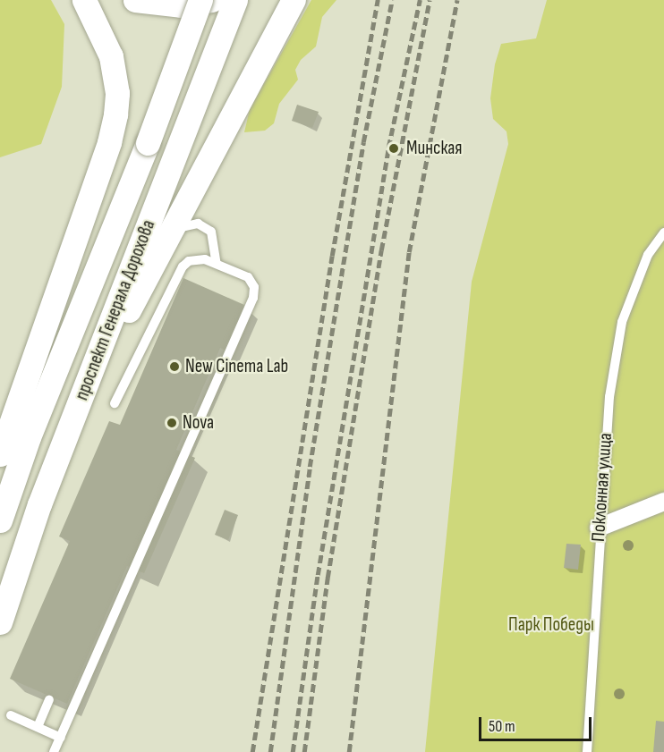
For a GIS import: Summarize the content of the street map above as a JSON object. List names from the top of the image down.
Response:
{
  "streets": {
    "main road": ["проспект Генерала Дорохова"],
    "lane": ["Поклонная улица"]
  },
  "parks": ["Парк Победы"],
  "places": ["Минская", "New Cinema Lab", "Nova"],
  "scale_bar": "50 m"
}
